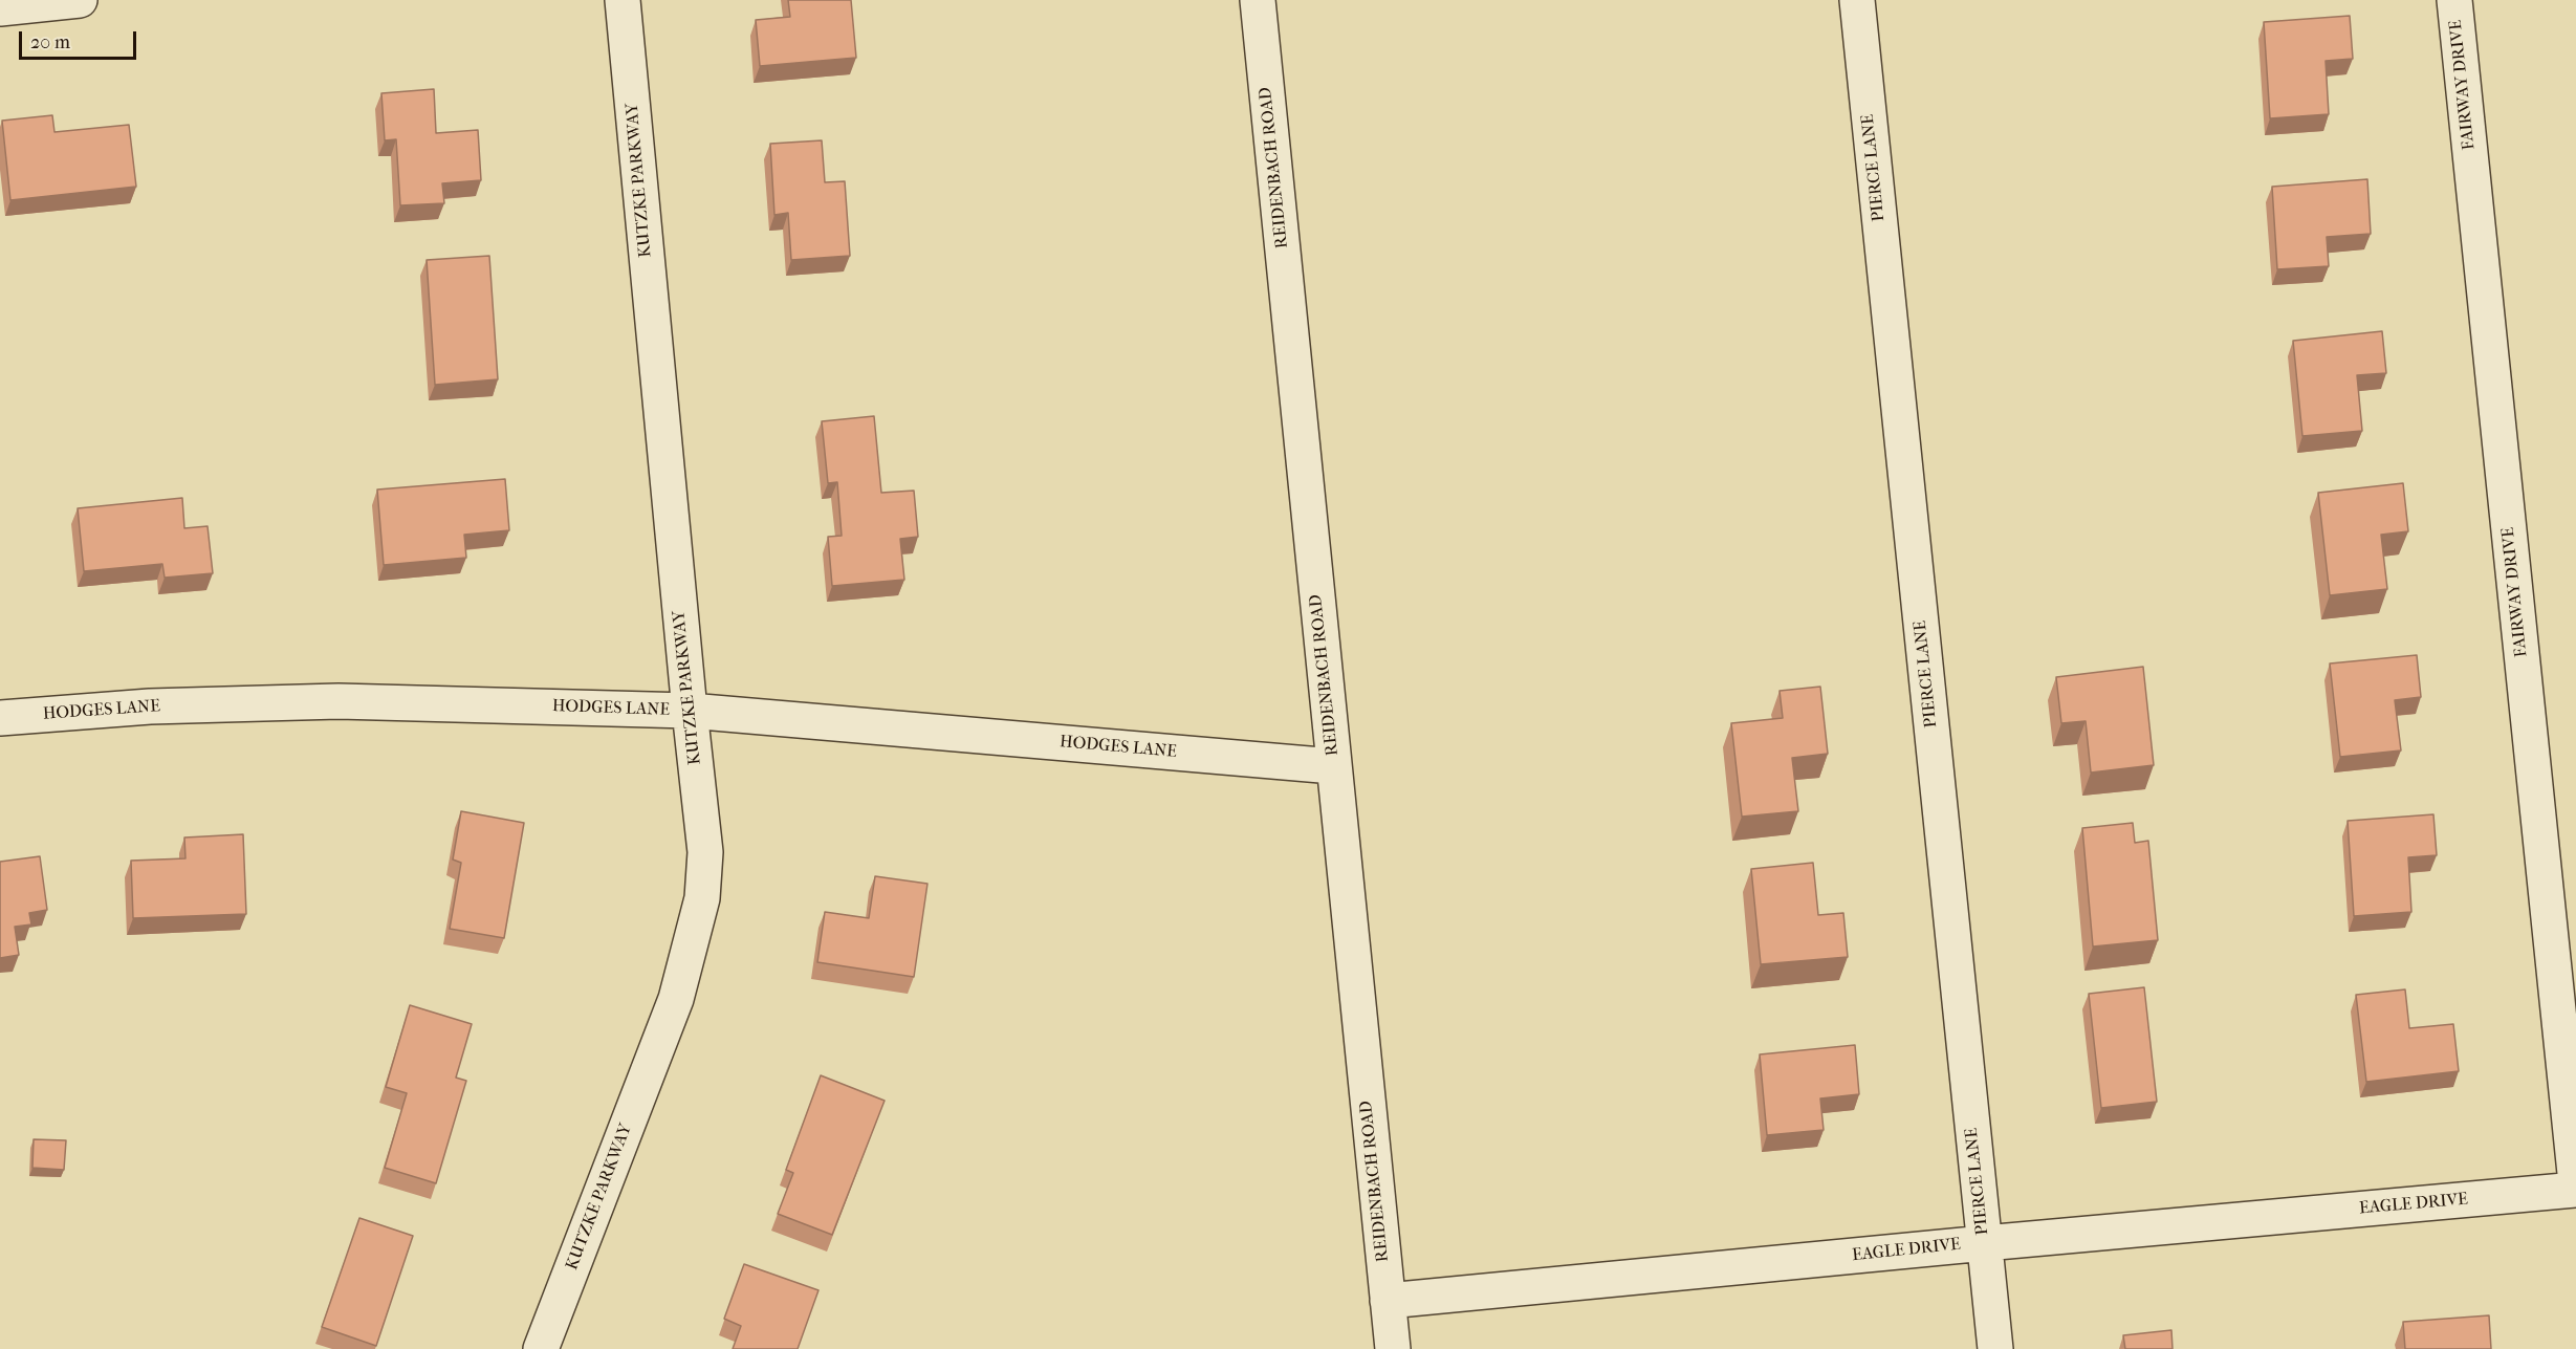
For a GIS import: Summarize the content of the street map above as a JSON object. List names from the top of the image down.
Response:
{
  "streets": {
    "street": [
      "FAIRWAY DRIVE",
      "REIDENBACH ROAD",
      "PIERCE LANE",
      "KUTZKE PARKWAY",
      "HODGES LANE",
      "EAGLE DRIVE"
    ]
  },
  "crossings": [
    ["REIDENBACH ROAD", "HODGES LANE"],
    ["REIDENBACH ROAD", "EAGLE DRIVE"],
    ["PIERCE LANE", "EAGLE DRIVE"],
    ["KUTZKE PARKWAY", "HODGES LANE"]
  ],
  "scale_bar": "20 m"
}
